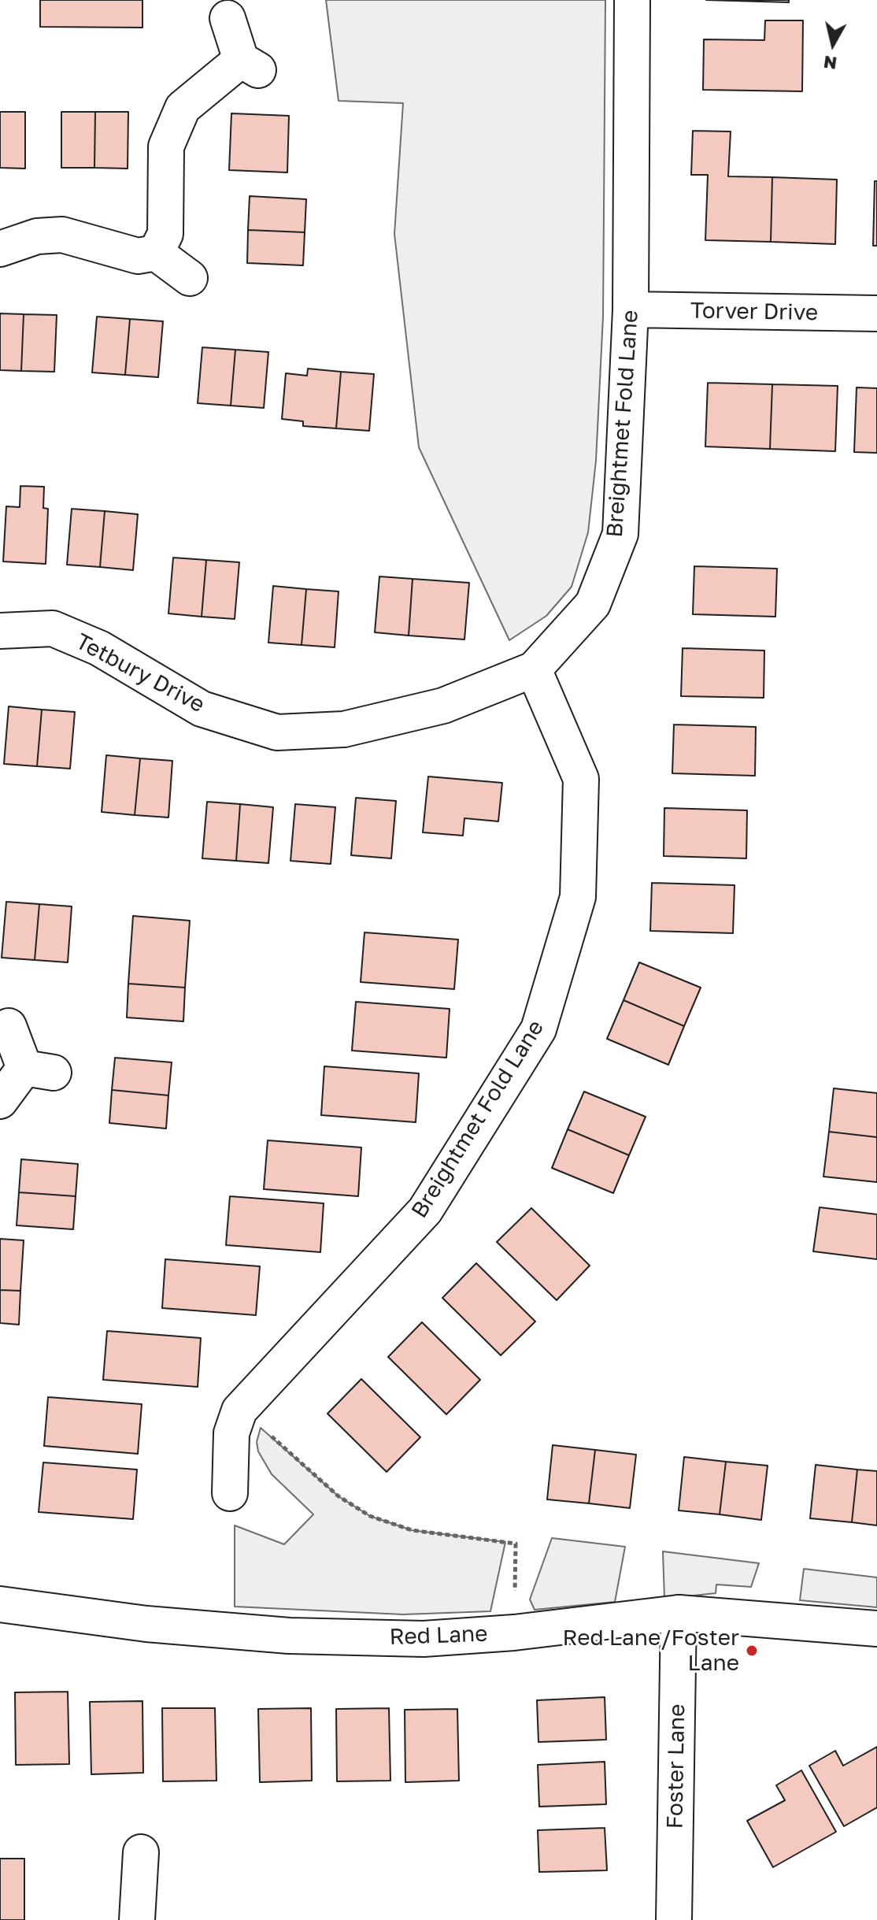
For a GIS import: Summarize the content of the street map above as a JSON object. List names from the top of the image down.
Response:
{
  "streets": {
    "street": [
      "Torver Drive",
      "Breightmet Fold Lane",
      "Tetbury Drive",
      "Red Lane",
      "Foster Lane"
    ]
  },
  "crossings": [
    ["Torver Drive", "Breightmet Fold Lane"],
    ["Breightmet Fold Lane", "Tetbury Drive"],
    ["Red Lane", "Foster Lane"]
  ],
  "places": ["Red Lane/Foster Lane"],
  "north": "bottom"
}
